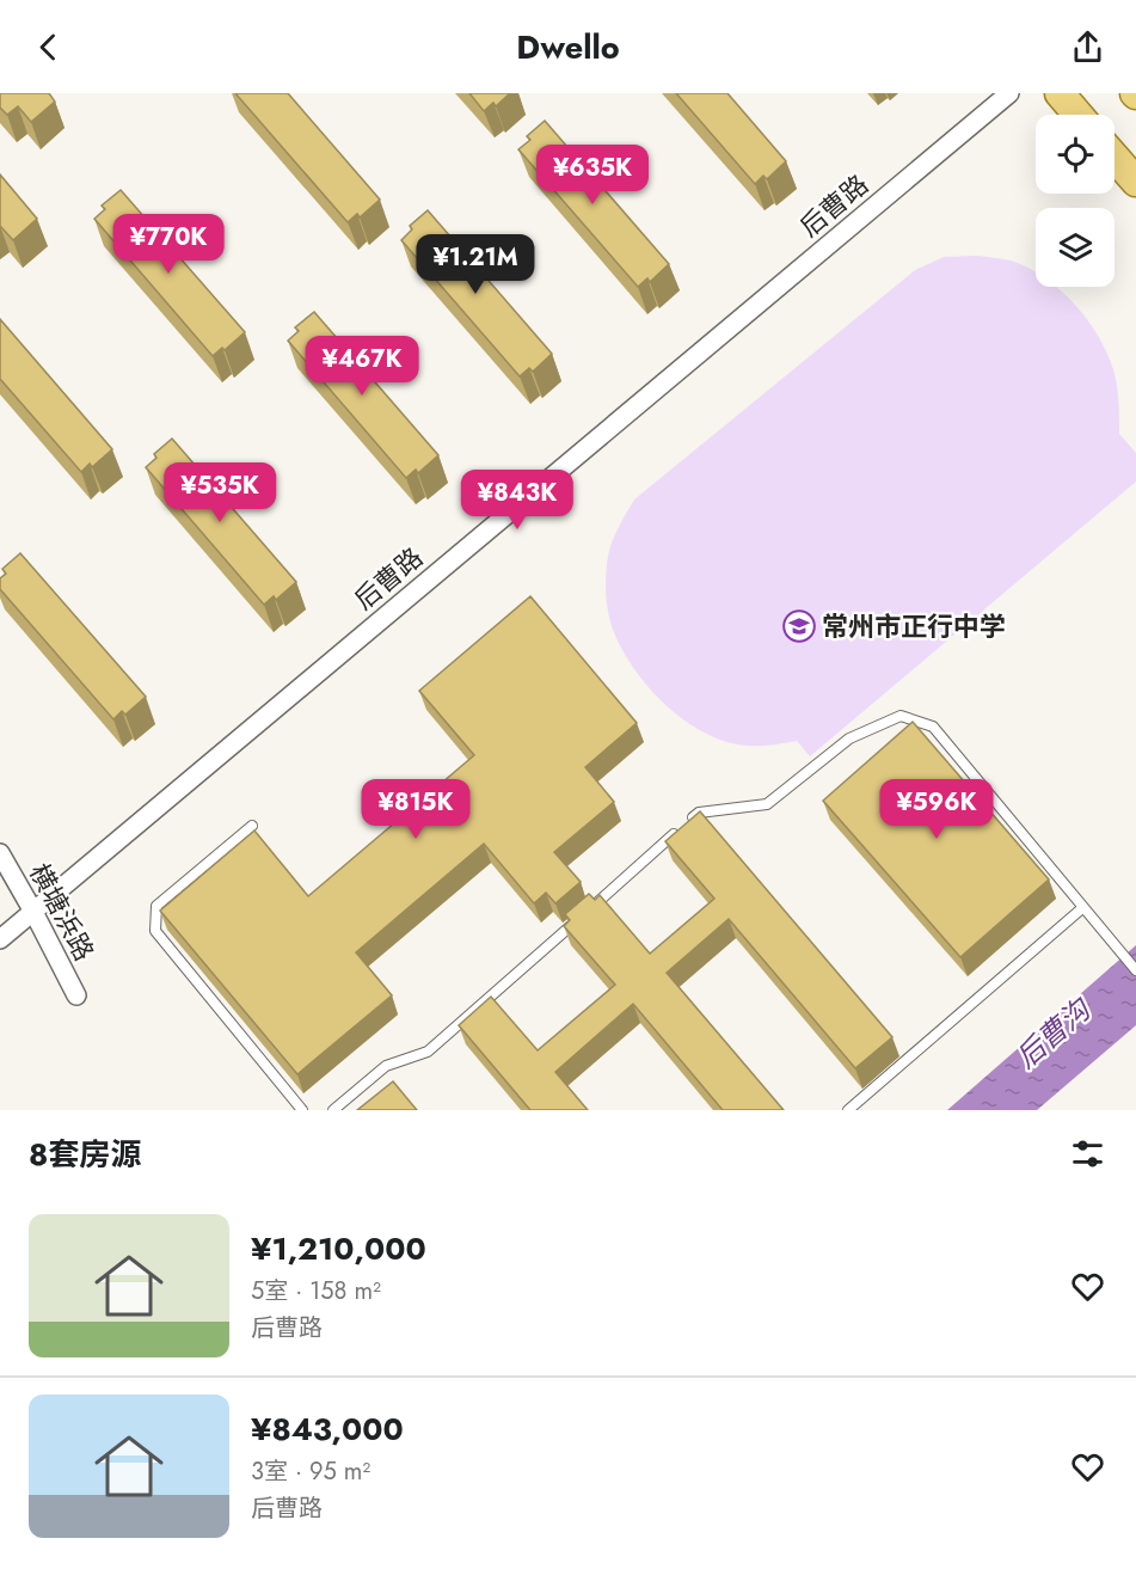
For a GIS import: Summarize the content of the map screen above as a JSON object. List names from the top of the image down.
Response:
{
  "streets": {
    "street": ["后曹路", "横塘浜路"]
  },
  "crossings": [
    ["后曹路", "横塘浜路"]
  ],
  "water": ["后曹沟"],
  "places": {
    "school or university": ["常州市正行中学"]
  },
  "page": {
    "header": "Dwello",
    "price": [
      "¥635K",
      "¥770K",
      "¥1.21M",
      "¥467K",
      "¥535K",
      "¥843K",
      "¥815K",
      "¥596K"
    ],
    "heading": "8套房源",
    "list": [
      {
        "name": "¥1,210,000",
        "note": "5室 · 158 m² · 后曹路"
      },
      {
        "name": "¥843,000",
        "note": "3室 · 95 m² · 后曹路"
      }
    ]
  }
}
